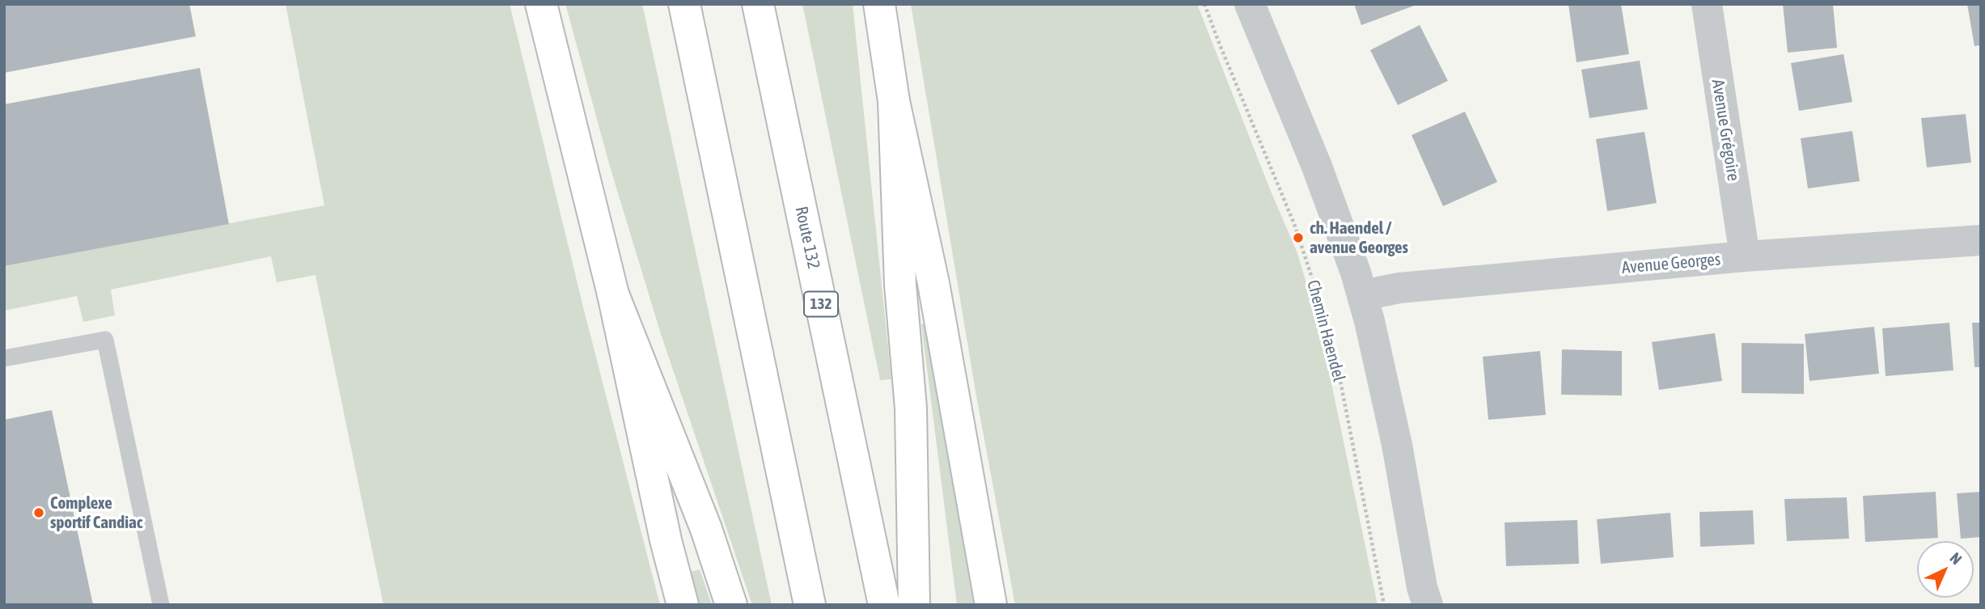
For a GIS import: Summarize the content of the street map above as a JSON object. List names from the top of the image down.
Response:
{
  "streets": {
    "main road": ["Route 132", "132"],
    "street": ["Avenue Grégoire", "Avenue Georges"],
    "path": ["Chemin Haendel"]
  },
  "crossings": [
    ["Avenue Grégoire", "Avenue Georges"]
  ],
  "places": ["ch. Haendel / avenue Georges", "Complexe sportif Candiac"],
  "north": "top right"
}
